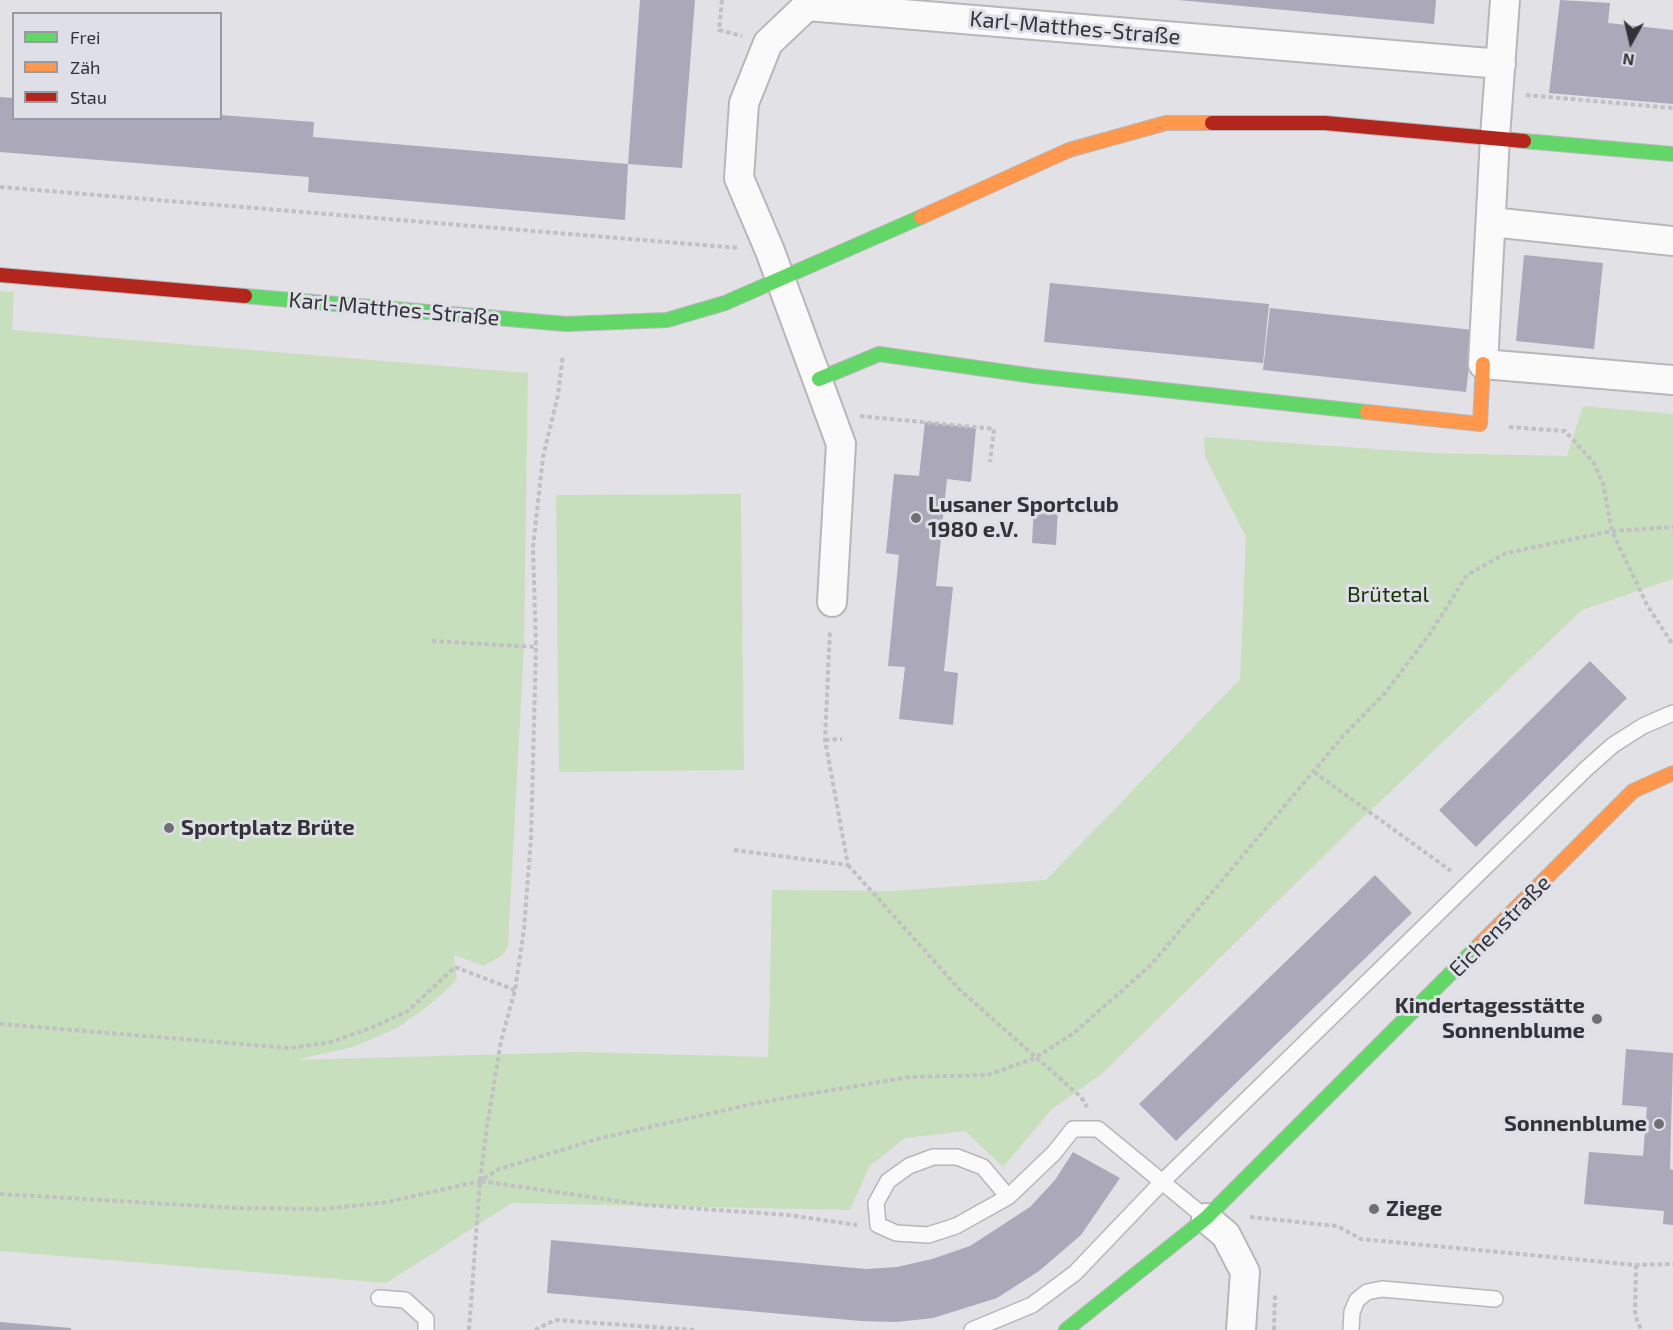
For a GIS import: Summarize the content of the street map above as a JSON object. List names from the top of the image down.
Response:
{
  "streets": {
    "street": ["Karl-Matthes-Straße", "Eichenstraße"]
  },
  "parks": ["Brütetal"],
  "places": [
    "Lusaner Sportclub 1980 e.V.",
    "Sportplatz Brüte",
    "Kindertagesstätte Sonnenblume",
    "Sonnenblume",
    "Ziege"
  ],
  "legend": ["Frei", "Zäh", "Stau"],
  "north": "bottom"
}
